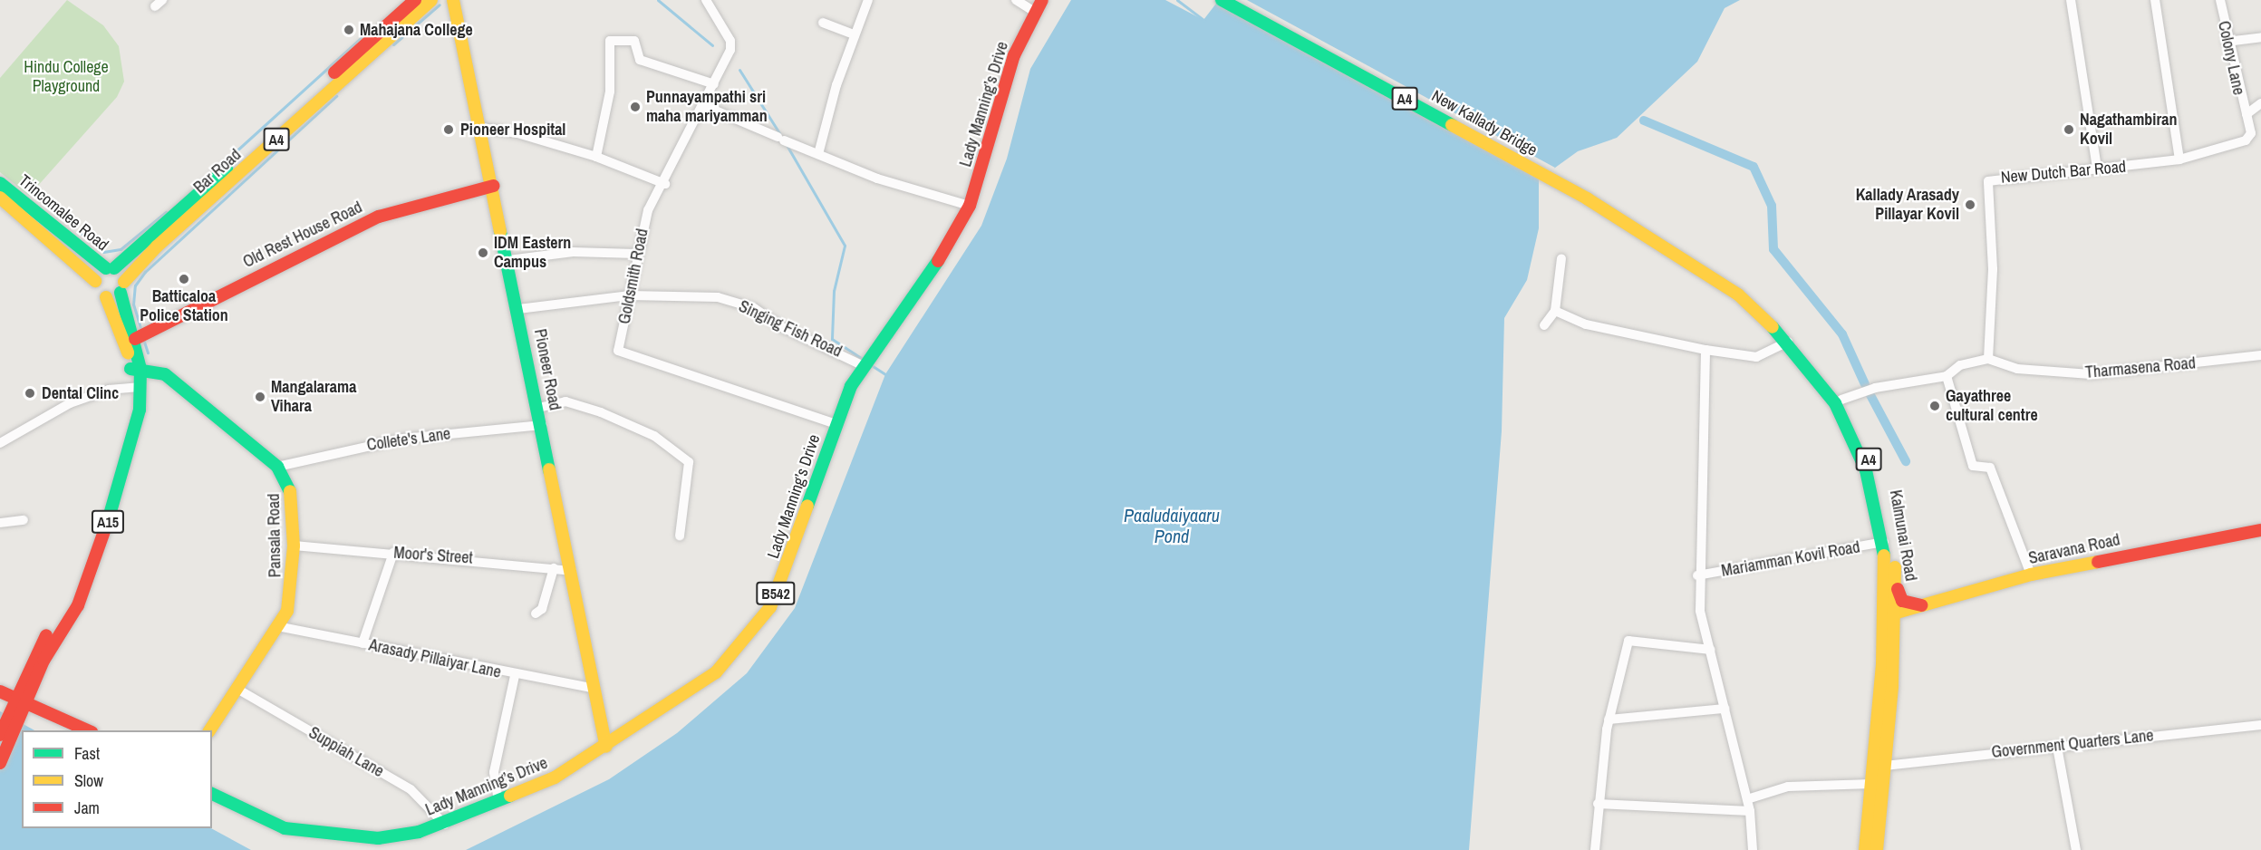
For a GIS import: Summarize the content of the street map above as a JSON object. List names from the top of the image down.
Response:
{
  "streets": {
    "main road": [
      "A4",
      "Lady Manning’s Drive",
      "New Kallady Bridge",
      "Bar Road",
      "Trincomalee Road",
      "Old Rest House Road",
      "Pioneer Road",
      "A15",
      "Pansala Road",
      "Kalmunai Road",
      "Saravana Road",
      "B542"
    ],
    "street": [
      "Colony Lane",
      "New Dutch Bar Road",
      "Goldsmith Road",
      "Singing Fish Road",
      "Tharmasena Road",
      "Collete's Lane",
      "Moor's Street",
      "Mariamman Kovil Road",
      "Arasady Pillaiyar Lane",
      "Government Quarters Lane",
      "Suppiah Lane"
    ]
  },
  "crossings": [
    ["Colony Lane", "New Dutch Bar Road"],
    ["Lady Manning’s Drive", "Goldsmith Road"],
    ["Lady Manning’s Drive", "Singing Fish Road"],
    ["Lady Manning’s Drive", "Pioneer Road"],
    ["Lady Manning’s Drive", "Suppiah Lane"],
    ["New Kallady Bridge", "Kalmunai Road"],
    ["Bar Road", "Trincomalee Road"],
    ["Bar Road", "A15"],
    ["New Dutch Bar Road", "Tharmasena Road"],
    ["Trincomalee Road", "A15"],
    ["Old Rest House Road", "Pioneer Road"],
    ["Old Rest House Road", "A15"],
    ["Goldsmith Road", "Singing Fish Road"],
    ["Singing Fish Road", "Pioneer Road"],
    ["Pioneer Road", "Collete's Lane"],
    ["Pioneer Road", "Moor's Street"],
    ["Pioneer Road", "Arasady Pillaiyar Lane"],
    ["Collete's Lane", "Pansala Road"],
    ["A15", "Pansala Road"],
    ["Pansala Road", "Moor's Street"],
    ["Pansala Road", "Arasady Pillaiyar Lane"],
    ["Pansala Road", "Suppiah Lane"],
    ["Kalmunai Road", "Saravana Road"],
    ["Kalmunai Road", "Mariamman Kovil Road"],
    ["Kalmunai Road", "Government Quarters Lane"]
  ],
  "water": ["Paaludaiyaaru Pond"],
  "parks": ["Hindu College Playground"],
  "places": [
    "Mahajana College",
    "Punnayampathi sri maha mariyamman",
    "Pioneer Hospital",
    "Nagathambiran Kovil",
    "Kallady Arasady Pillayar Kovil",
    "IDM Eastern Campus",
    "Batticaloa Police Station",
    "Dental Clinc",
    "Mangalarama Vihara",
    "Gayathree cultural centre"
  ],
  "legend": ["Fast", "Slow", "Jam"]
}
